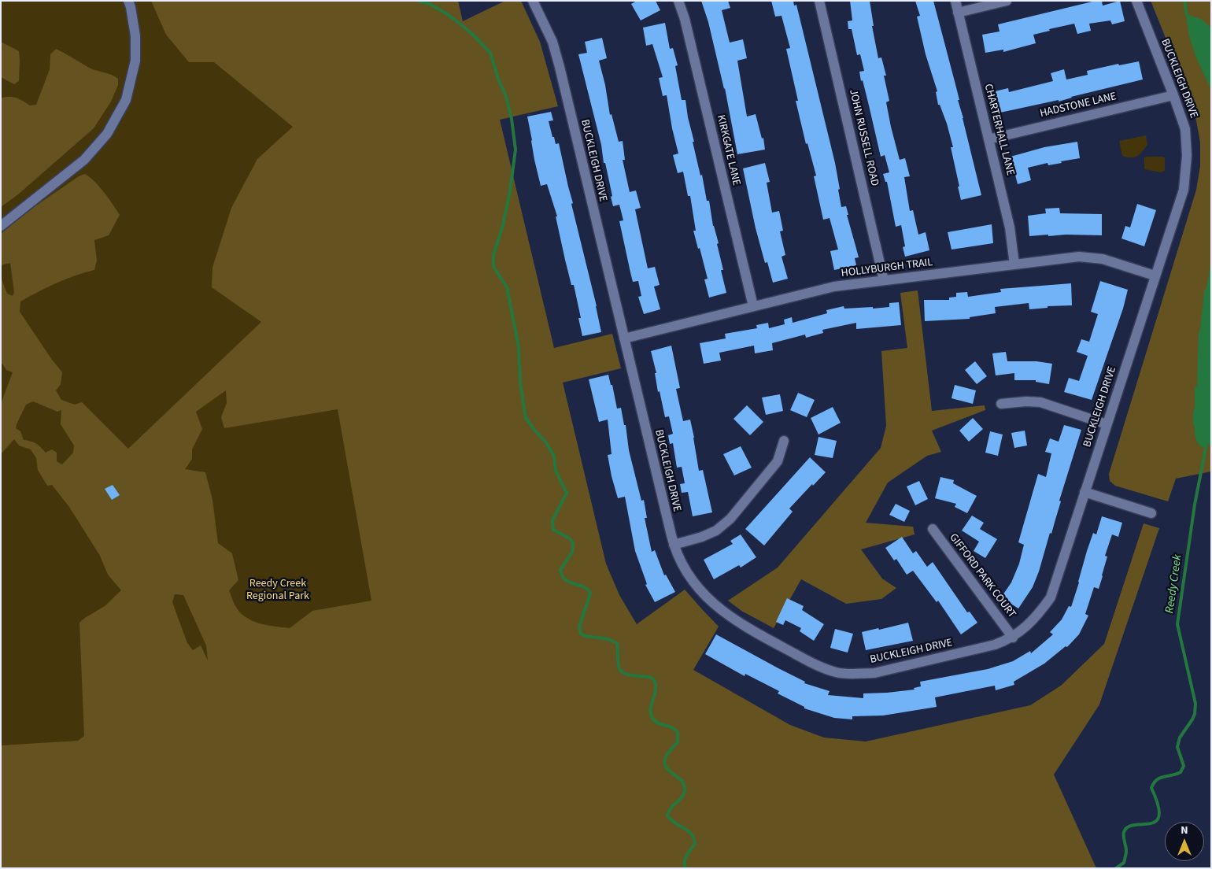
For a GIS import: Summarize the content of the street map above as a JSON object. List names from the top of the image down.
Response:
{
  "streets": {
    "street": [
      "BUCKLEIGH DRIVE",
      "HADSTONE LANE",
      "CHARTERHALL LANE",
      "JOHN RUSSELL ROAD",
      "KIRKGATE LANE",
      "HOLLYBURGH TRAIL",
      "GIFFORD PARK COURT"
    ]
  },
  "crossings": [
    ["BUCKLEIGH DRIVE", "HADSTONE LANE"],
    ["BUCKLEIGH DRIVE", "HOLLYBURGH TRAIL"],
    ["BUCKLEIGH DRIVE", "GIFFORD PARK COURT"],
    ["HADSTONE LANE", "CHARTERHALL LANE"],
    ["CHARTERHALL LANE", "HOLLYBURGH TRAIL"],
    ["JOHN RUSSELL ROAD", "HOLLYBURGH TRAIL"],
    ["KIRKGATE LANE", "HOLLYBURGH TRAIL"]
  ],
  "water": ["Reedy Creek"],
  "parks": ["Reedy Creek Regional Park"],
  "north": "top"
}
